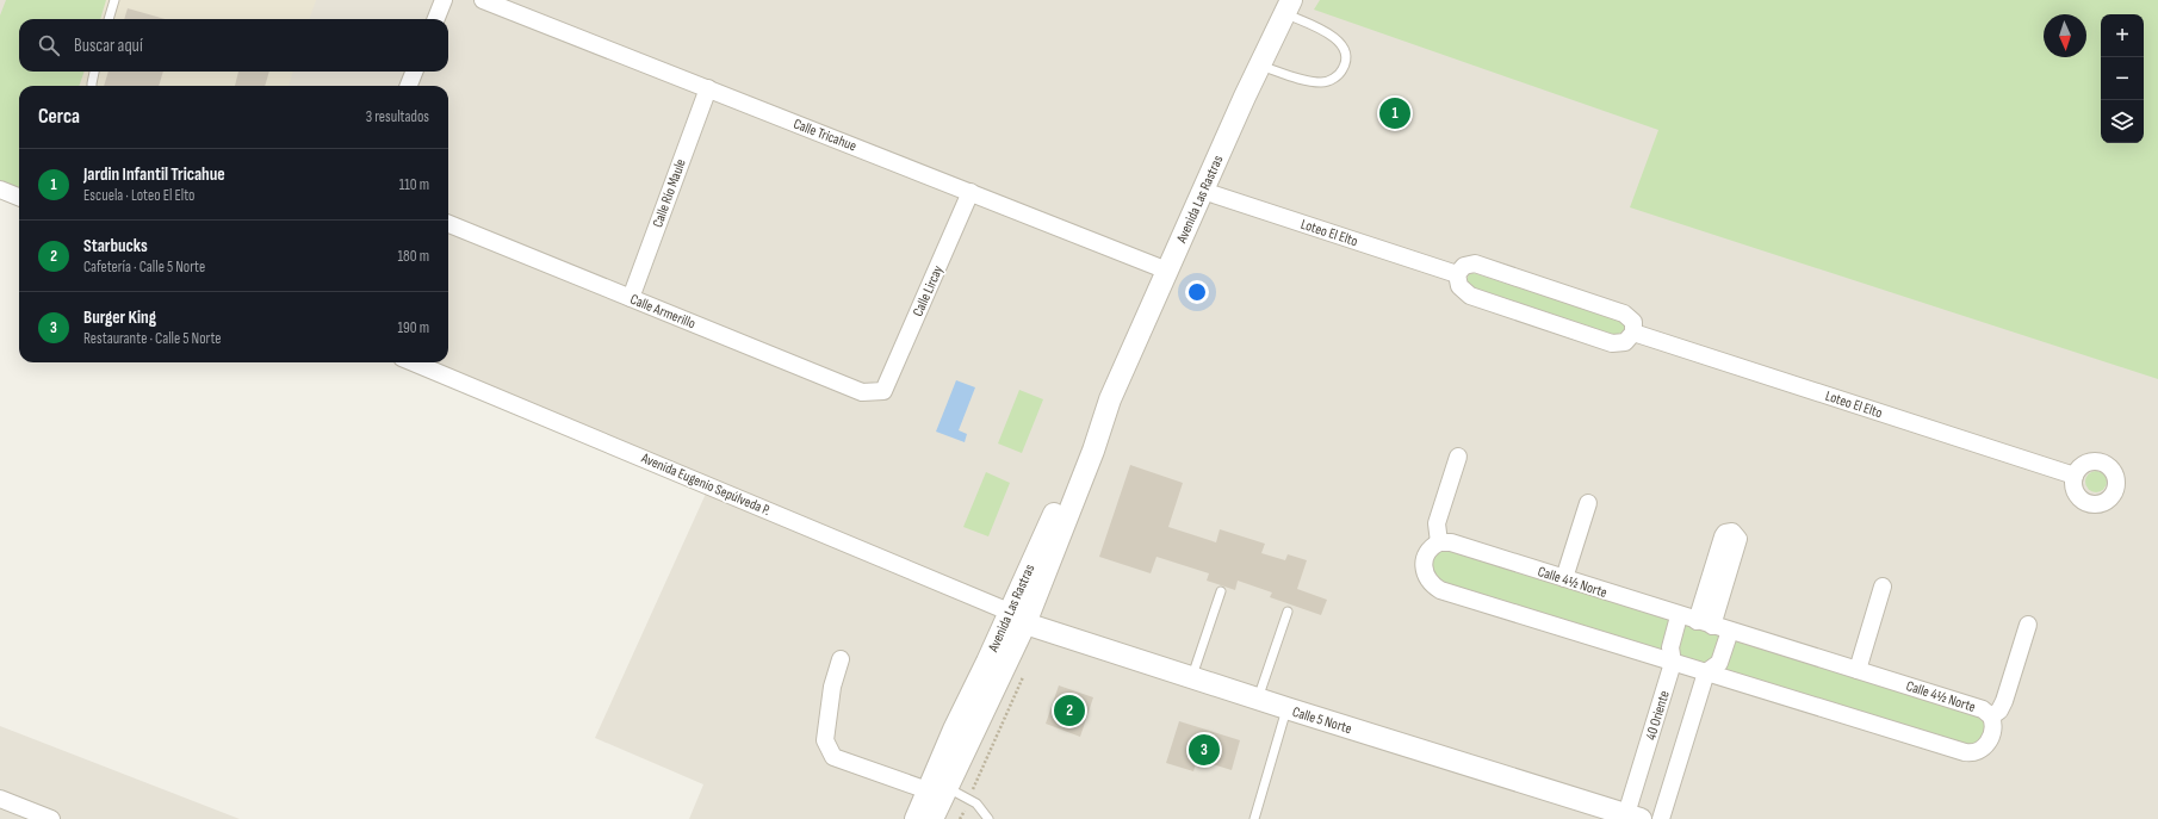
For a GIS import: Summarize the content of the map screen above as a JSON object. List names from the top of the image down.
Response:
{
  "streets": {
    "street": [
      "Calle Tricahue",
      "Calle Río Maule",
      "Avenida Las Rastras",
      "Loteo El Elto",
      "Calle Lircay",
      "Calle Armerillo",
      "Avenida Eugenio Sepúlveda P.",
      "Calle 4½ Norte",
      "40 Oriente",
      "Calle 5 Norte"
    ]
  },
  "crossings": [
    ["Calle Tricahue", "Calle Río Maule"],
    ["Calle Tricahue", "Avenida Las Rastras"],
    ["Calle Tricahue", "Calle Lircay"],
    ["Calle Río Maule", "Calle Armerillo"],
    ["Avenida Las Rastras", "Loteo El Elto"],
    ["Avenida Las Rastras", "Avenida Eugenio Sepúlveda P."],
    ["Avenida Las Rastras", "Calle 5 Norte"],
    ["Calle Lircay", "Calle Armerillo"],
    ["Avenida Eugenio Sepúlveda P.", "Calle 5 Norte"],
    ["Calle 4½ Norte", "40 Oriente"],
    ["40 Oriente", "Calle 5 Norte"]
  ],
  "north": "bottom",
  "page": {
    "map_buttons": ["+", "−"],
    "search": "Buscar aquí",
    "heading": ["Cerca", "3 resultados"],
    "pins": ["1", "2", "3"],
    "list": [
      {
        "mark": "1",
        "name": "Jardin Infantil Tricahue",
        "note": "Escuela · Loteo El Elto",
        "value": "110 m"
      },
      {
        "mark": "2",
        "name": "Starbucks",
        "note": "Cafetería · Calle 5 Norte",
        "value": "180 m"
      },
      {
        "mark": "3",
        "name": "Burger King",
        "note": "Restaurante · Calle 5 Norte",
        "value": "190 m"
      }
    ]
  }
}
